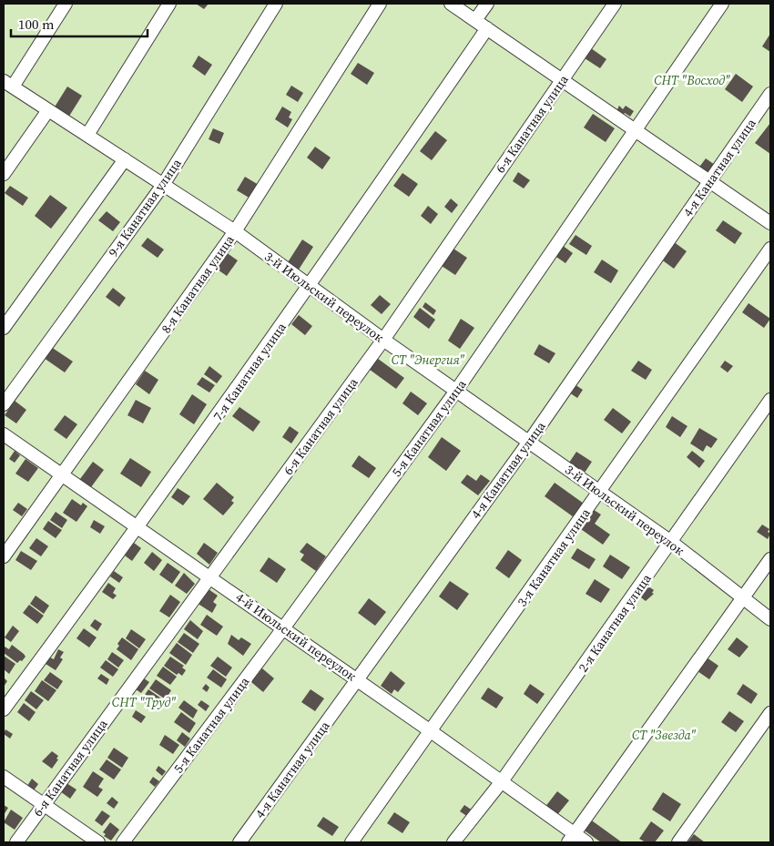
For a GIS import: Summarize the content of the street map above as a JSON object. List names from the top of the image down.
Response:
{
  "streets": {
    "street": [
      "6-я Канатная улица",
      "4-я Канатная улица",
      "9-я Канатная улица",
      "8-я Канатная улица",
      "3-й Июльский переулок",
      "7-я Канатная улица",
      "5-я Канатная улица",
      "3-я Канатная улица",
      "2-я Канатная улица",
      "4-й Июльский переулок"
    ]
  },
  "crossings": [
    ["6-я Канатная улица", "3-й Июльский переулок"],
    ["6-я Канатная улица", "4-й Июльский переулок"],
    ["4-я Канатная улица", "3-й Июльский переулок"],
    ["4-я Канатная улица", "4-й Июльский переулок"],
    ["9-я Канатная улица", "3-й Июльский переулок"],
    ["8-я Канатная улица", "3-й Июльский переулок"],
    ["8-я Канатная улица", "4-й Июльский переулок"],
    ["3-й Июльский переулок", "7-я Канатная улица"],
    ["3-й Июльский переулок", "5-я Канатная улица"],
    ["3-й Июльский переулок", "3-я Канатная улица"],
    ["3-й Июльский переулок", "2-я Канатная улица"],
    ["7-я Канатная улица", "4-й Июльский переулок"],
    ["5-я Канатная улица", "4-й Июльский переулок"],
    ["3-я Канатная улица", "4-й Июльский переулок"],
    ["2-я Канатная улица", "4-й Июльский переулок"]
  ],
  "parks": [
    "СНТ \"Восход\"",
    "СТ \"Энергия\"",
    "СНТ \"Труд\"",
    "СТ \"Звезда\""
  ],
  "scale_bar": "100 m"
}
